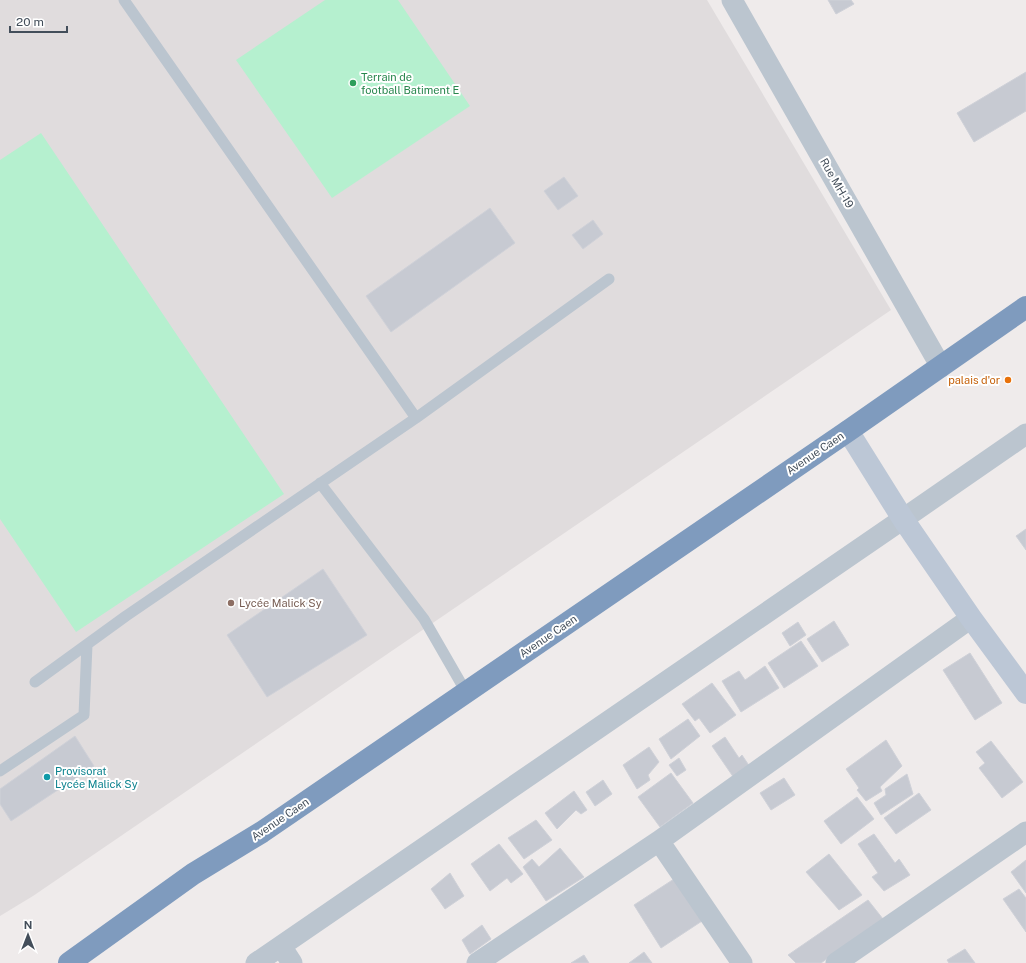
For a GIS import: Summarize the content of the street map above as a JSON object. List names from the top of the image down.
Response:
{
  "streets": {
    "highway": ["Avenue Caen"],
    "street": ["Rue MH-19"]
  },
  "crossings": [
    ["Rue MH-19", "Avenue Caen"]
  ],
  "places": [
    "Terrain de football Batiment E",
    "palais d'or",
    "Lycée Malick Sy",
    "Provisorat Lycée Malick Sy"
  ],
  "scale_bar": "20 m",
  "north": "top"
}
